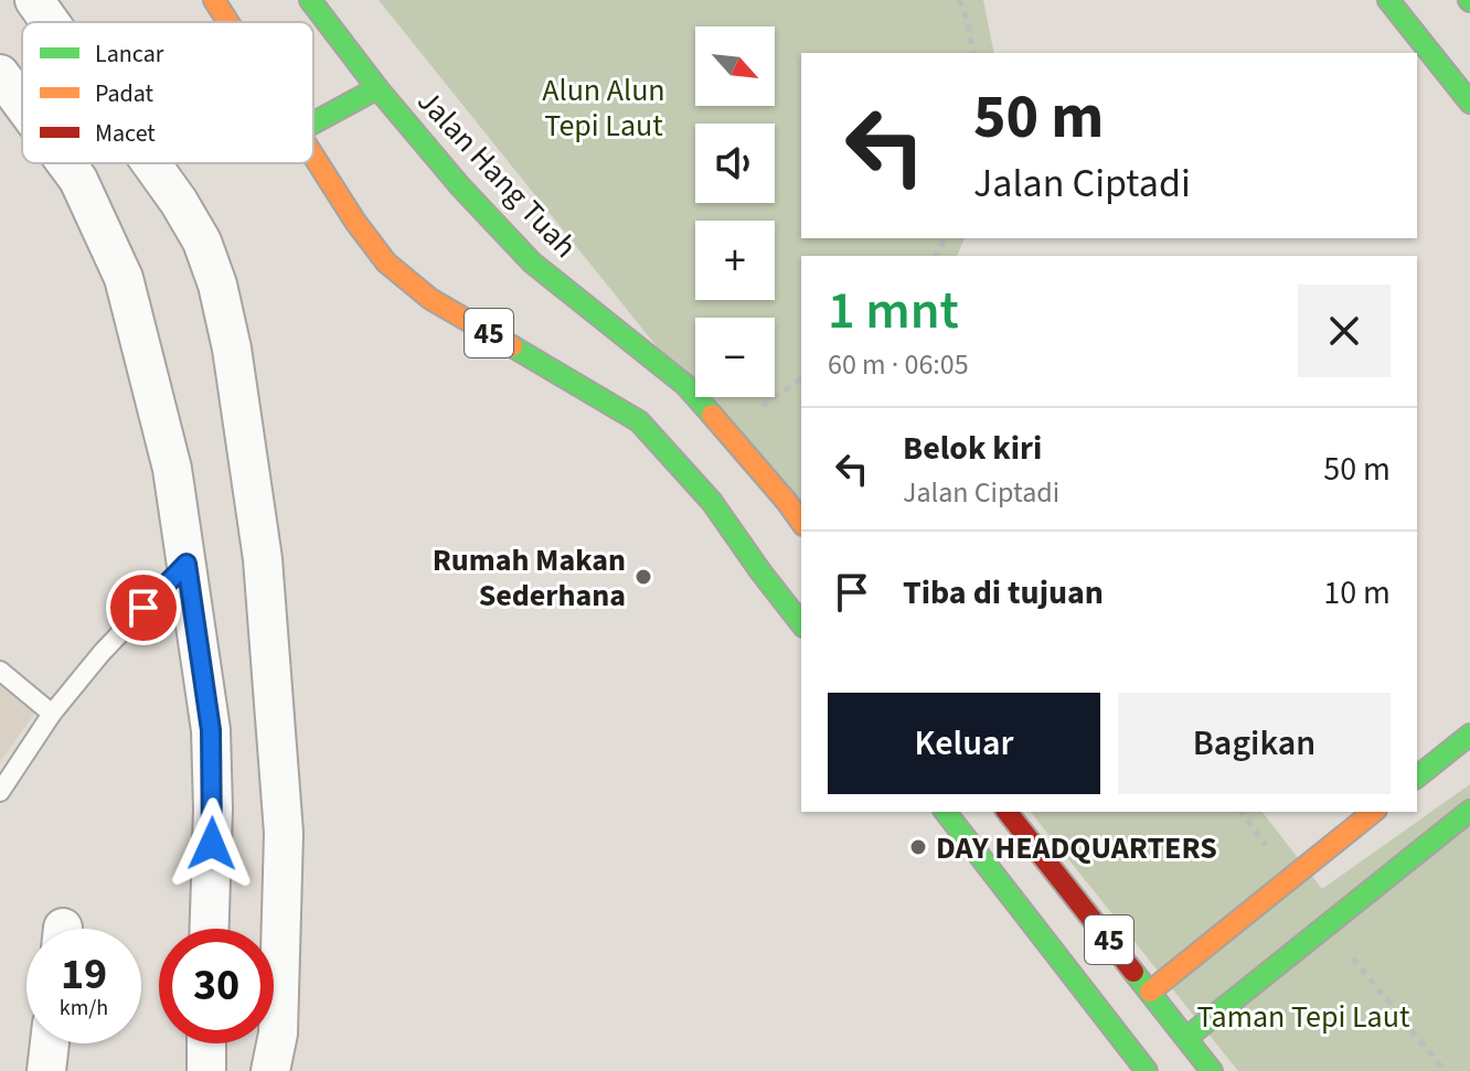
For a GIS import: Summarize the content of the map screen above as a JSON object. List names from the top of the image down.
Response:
{
  "streets": {
    "main road": ["Jalan Hang Tuah", "45"]
  },
  "parks": ["Alun Alun Tepi Laut", "Taman Tepi Laut"],
  "places": ["Rumah Makan Sederhana", "DAY HEADQUARTERS"],
  "legend": ["Lancar", "Padat", "Macet"],
  "north": "bottom right",
  "page": {
    "map_buttons": ["+", "−"],
    "turn": ["50 m", "Jalan Ciptadi"],
    "heading": ["1 mnt", "60 m · 06:05"],
    "list": [
      {
        "name": "Belok kiri",
        "note": "Jalan Ciptadi",
        "value": "50 m"
      },
      {
        "name": "Tiba di tujuan",
        "value": "10 m"
      }
    ],
    "buttons": ["Keluar", "Bagikan"],
    "speed": "19 km/h",
    "limit": "30"
  }
}
